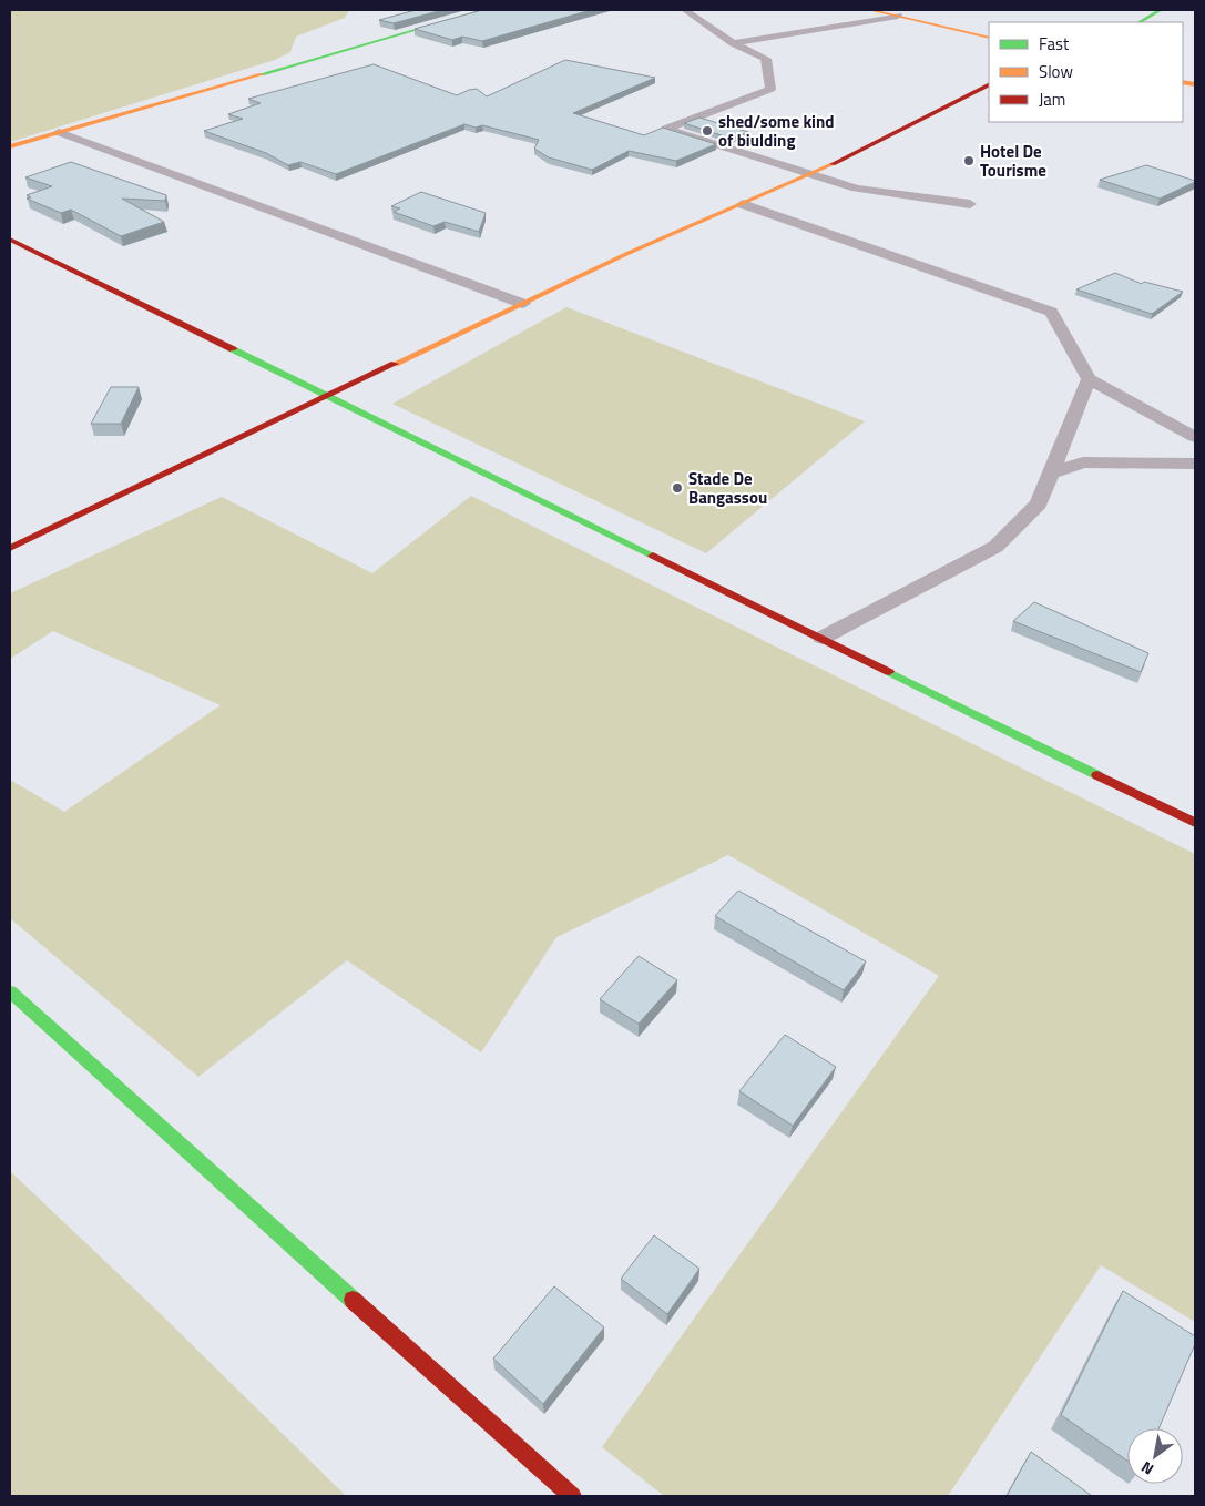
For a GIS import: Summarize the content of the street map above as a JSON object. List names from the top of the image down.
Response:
{
  "places": ["shed/some kind of biulding", "Hotel De Tourisme", "Stade De Bangassou"],
  "legend": ["Fast", "Slow", "Jam"],
  "north": "bottom left"
}
